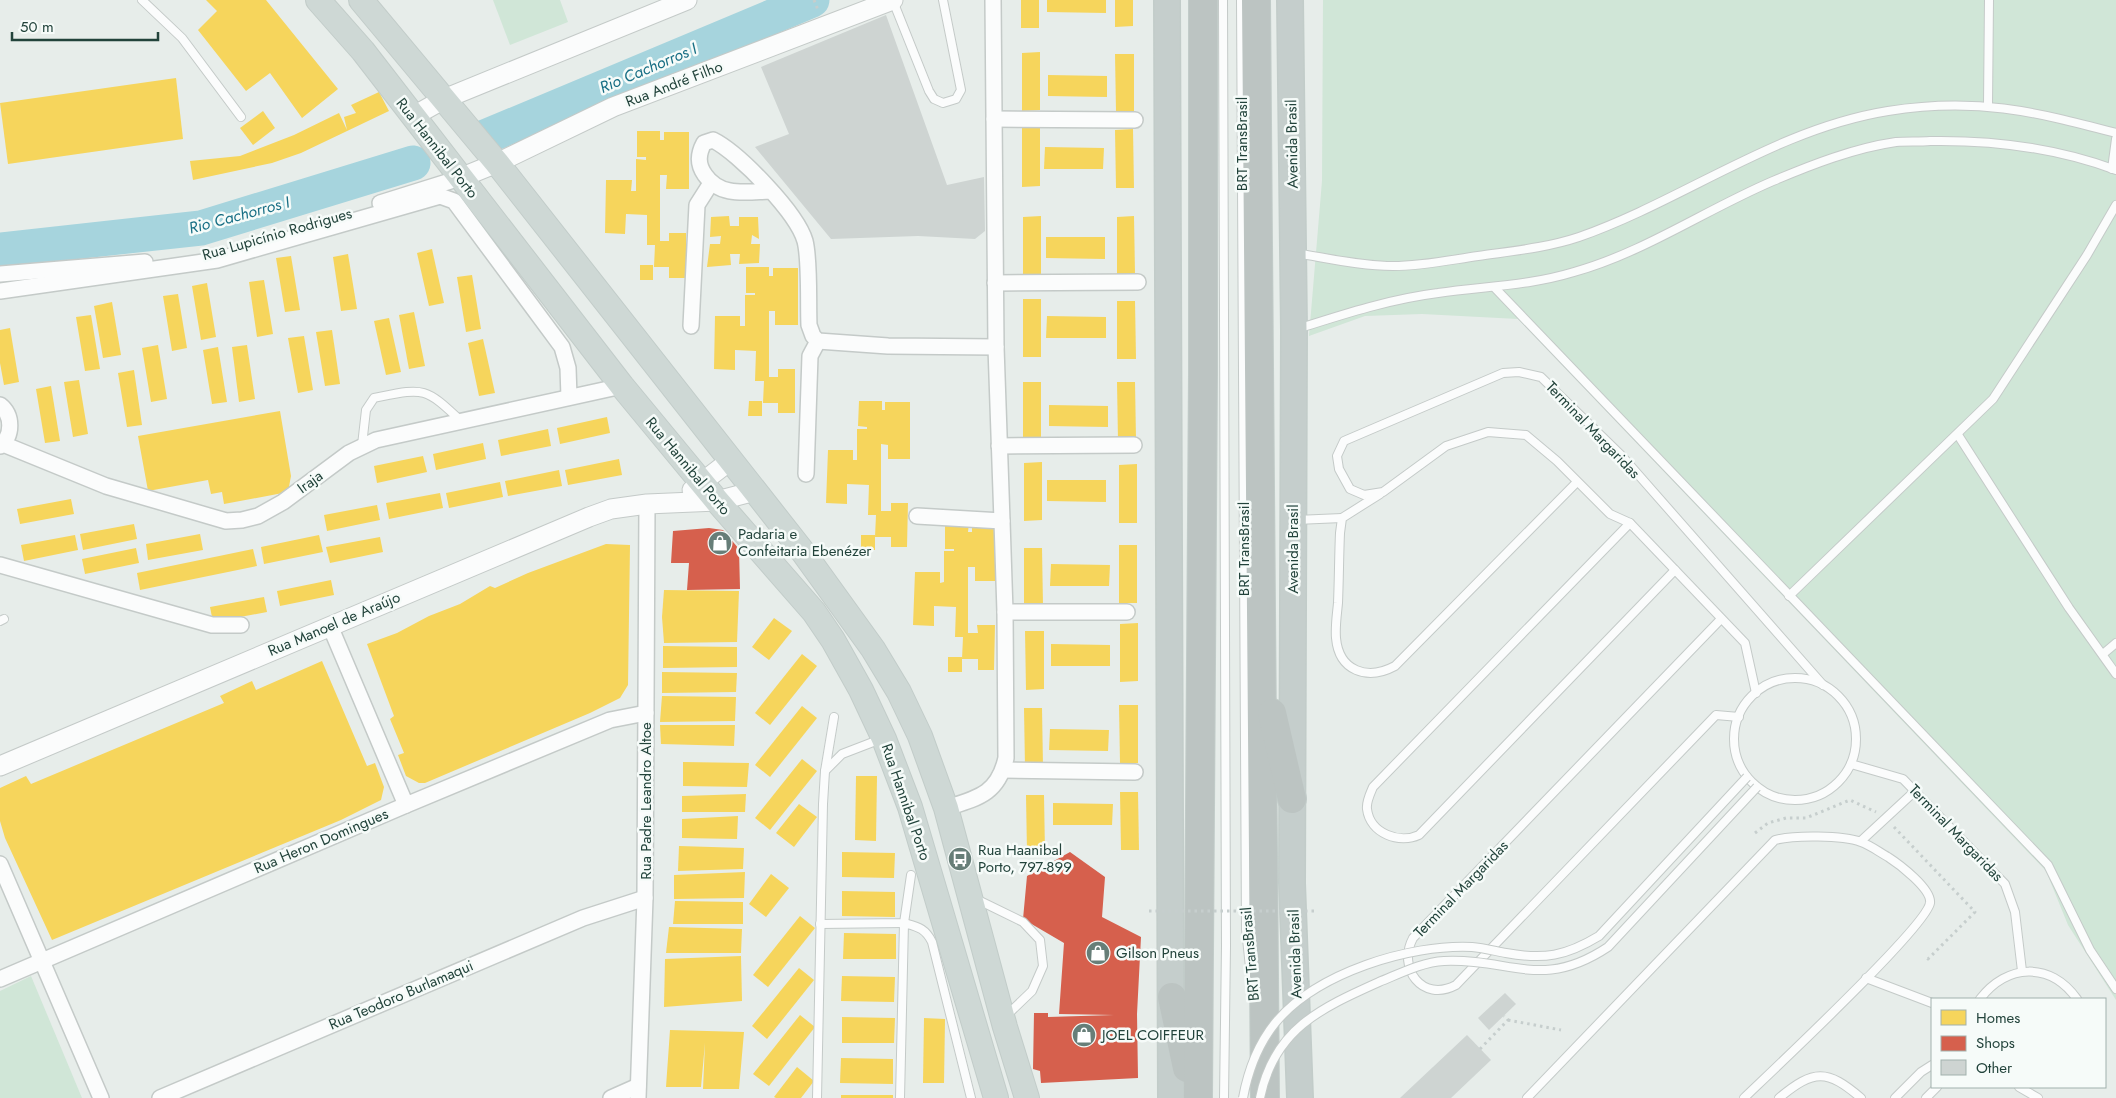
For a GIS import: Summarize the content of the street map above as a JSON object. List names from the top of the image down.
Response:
{
  "streets": {
    "highway": ["Avenida Brasil"],
    "main road": ["Rua Hannibal Porto"],
    "street": [
      "Rua André Filho",
      "Rua Lupicínio Rodrigues",
      "Iraja",
      "Rua Manoel de Araújo",
      "Rua Padre Leandro Altoe",
      "Rua Heron Domingues",
      "Rua Teodoro Burlamaqui"
    ],
    "lane": ["BRT TransBrasil", "Terminal Margaridas"]
  },
  "crossings": [
    ["Rua André Filho", "Rua Hannibal Porto"],
    ["Rua André Filho", "Rua Lupicínio Rodrigues"],
    ["BRT TransBrasil", "Avenida Brasil"],
    ["Rua Hannibal Porto", "Rua Lupicínio Rodrigues"],
    ["Rua Hannibal Porto", "Iraja"],
    ["Rua Hannibal Porto", "Rua Manoel de Araújo"],
    ["Rua Manoel de Araújo", "Rua Padre Leandro Altoe"],
    ["Rua Padre Leandro Altoe", "Rua Heron Domingues"],
    ["Rua Padre Leandro Altoe", "Rua Teodoro Burlamaqui"]
  ],
  "water": ["Rio Cachorros I"],
  "places": {
    "shop": ["Padaria e Confeitaria Ebenézer", "Gilson Pneus", "JOEL COIFFEUR"],
    "bus stop": ["Rua Haanibal Porto, 797-899"]
  },
  "legend": ["Homes", "Shops", "Other"],
  "scale_bar": "50 m"
}
